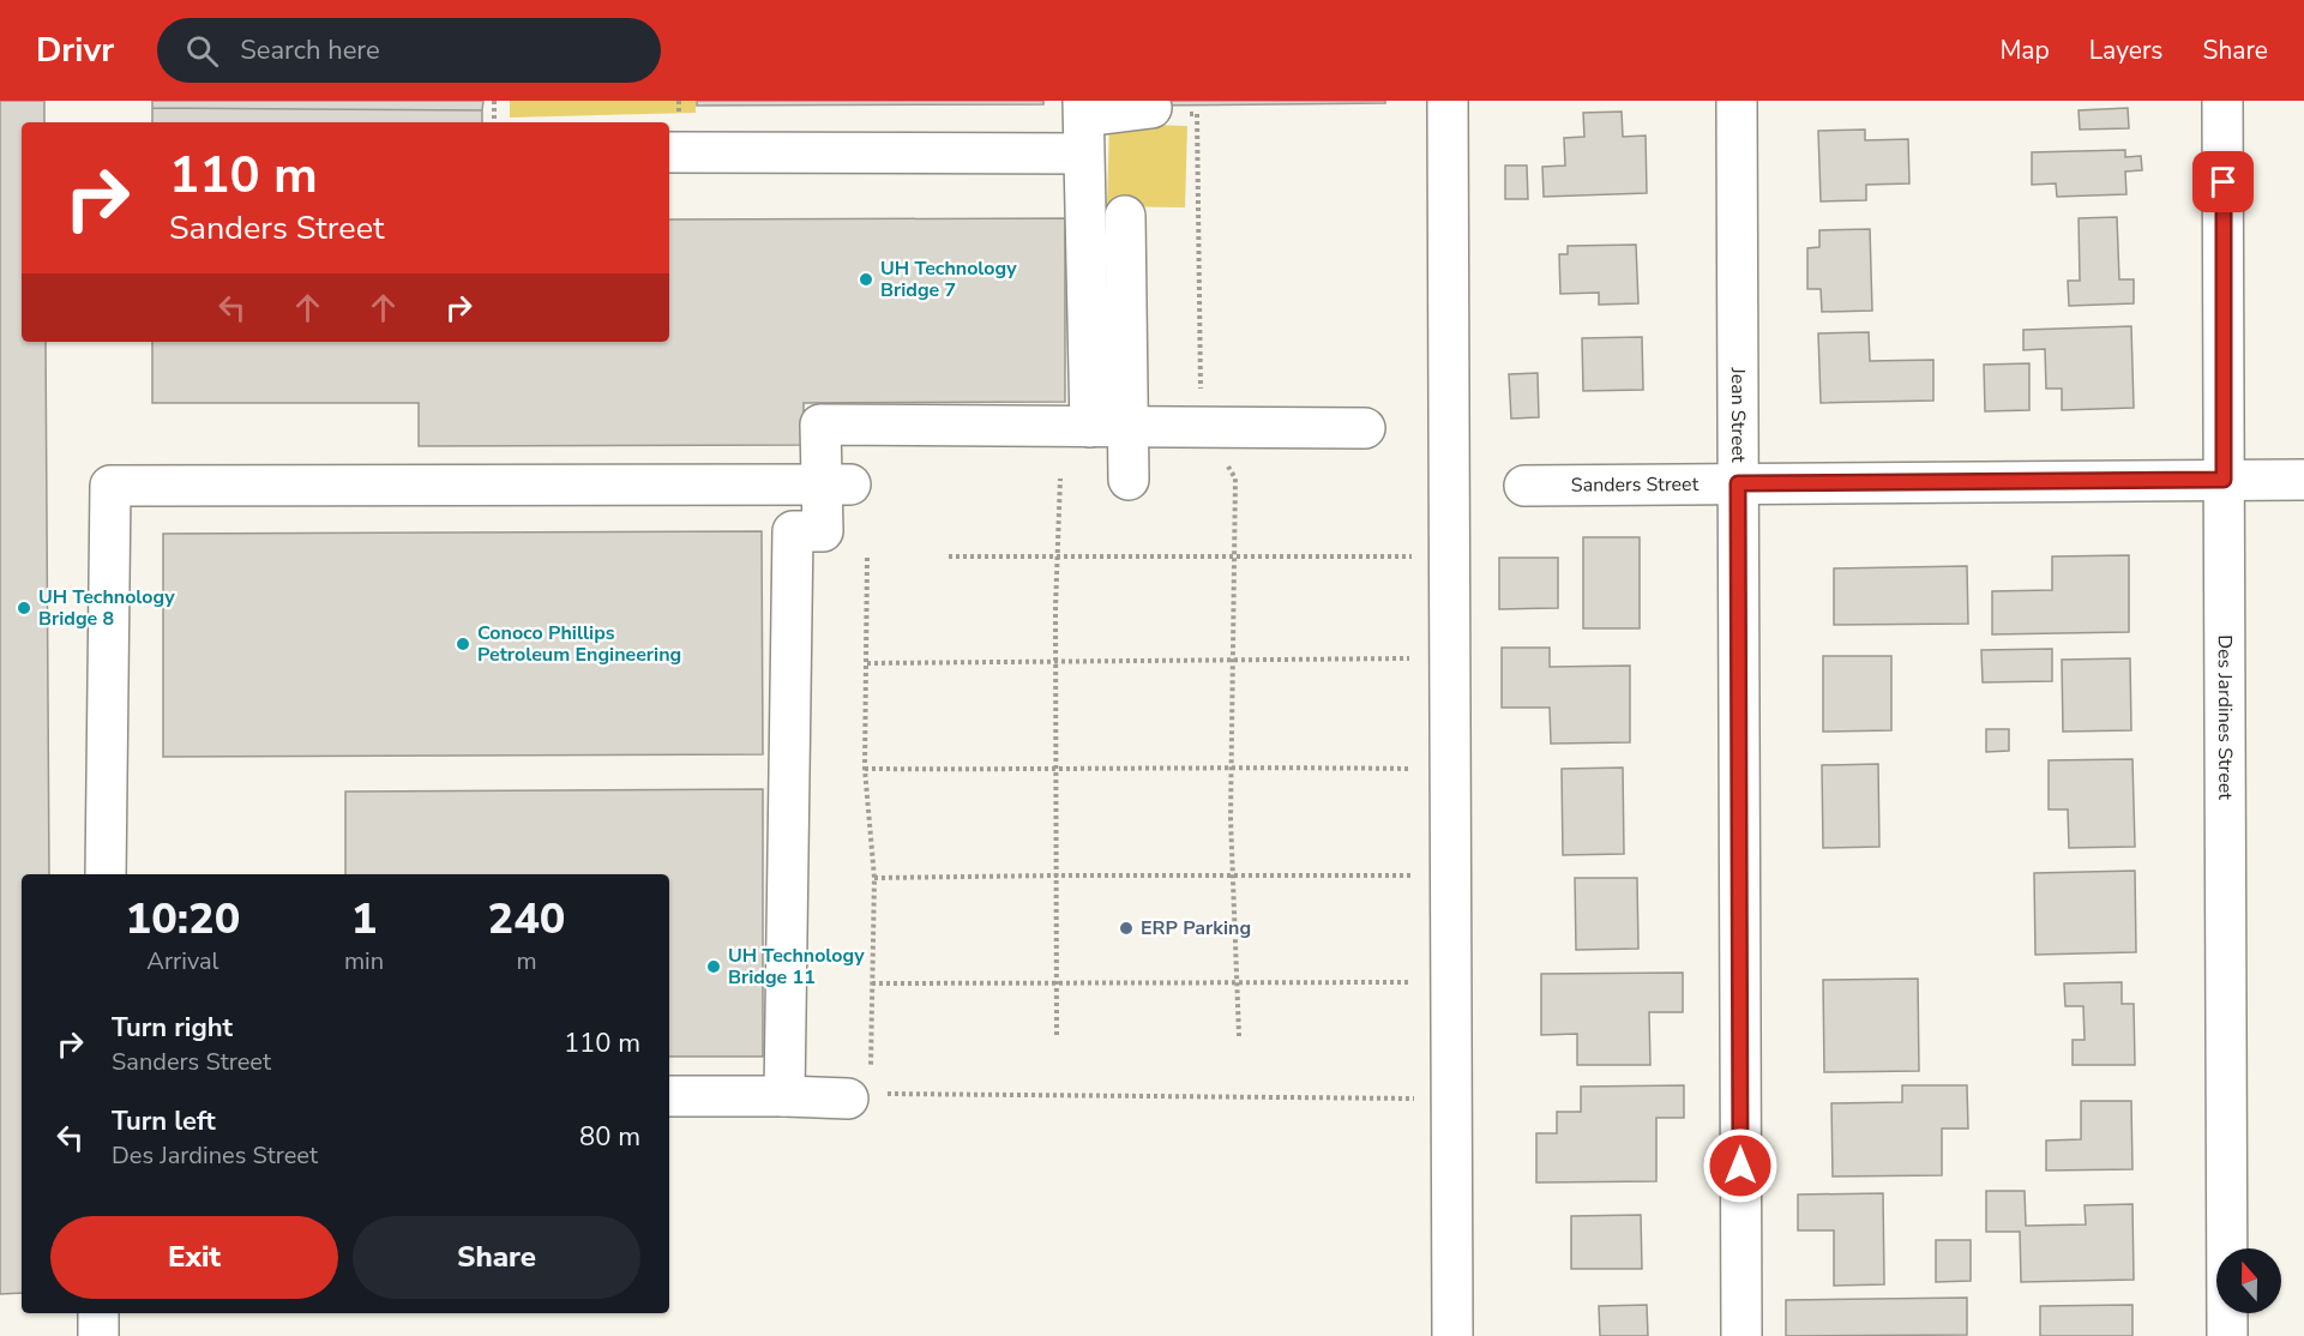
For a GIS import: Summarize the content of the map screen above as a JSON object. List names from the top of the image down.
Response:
{
  "streets": {
    "street": ["Jean Street", "Sanders Street", "Des Jardines Street"]
  },
  "crossings": [
    ["Jean Street", "Sanders Street"],
    ["Sanders Street", "Des Jardines Street"]
  ],
  "places": [
    "UH Technology Bridge 7",
    "UH Technology Bridge 8",
    "Conoco Phillips Petroleum Engineering",
    "ERP Parking",
    "UH Technology Bridge 11"
  ],
  "north": "top",
  "page": {
    "header": "Drivr",
    "search": "Search here",
    "nav": ["Map", "Layers", "Share"],
    "turn": ["110 m", "Sanders Street"],
    "eta": [
      "10:20",
      "Arrival",
      "1",
      "min",
      "240",
      "m"
    ],
    "list": [
      {
        "name": "Turn right",
        "note": "Sanders Street",
        "value": "110 m"
      },
      {
        "name": "Turn left",
        "note": "Des Jardines Street",
        "value": "80 m"
      }
    ],
    "buttons": ["Exit", "Share"]
  }
}
